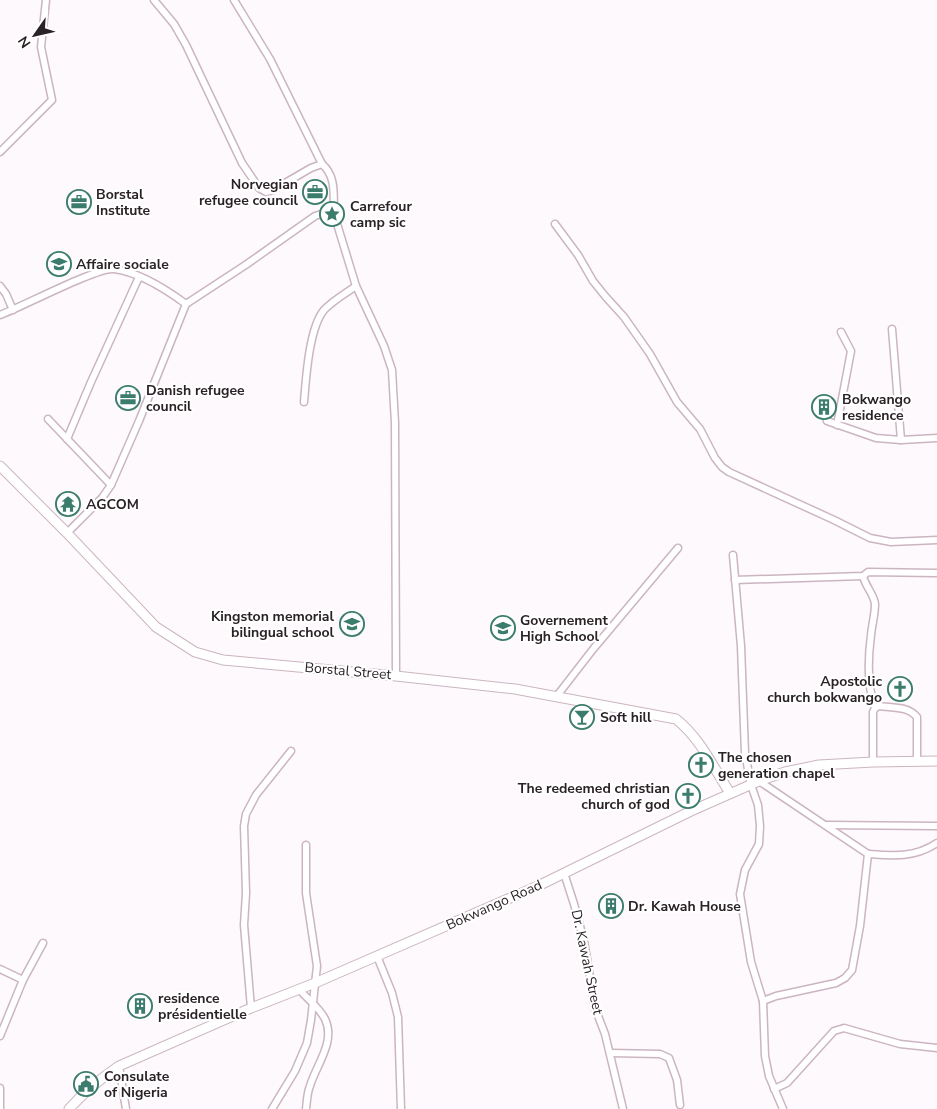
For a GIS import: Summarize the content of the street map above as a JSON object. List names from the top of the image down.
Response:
{
  "streets": {
    "street": ["Borstal Street", "Bokwango Road", "Dr. Kawah Street"]
  },
  "crossings": [
    ["Borstal Street", "Bokwango Road"],
    ["Bokwango Road", "Dr. Kawah Street"]
  ],
  "places": {
    "office": ["Norvegian refugee council", "Borstal Institute", "Danish refugee council"],
    "place": ["Carrefour camp sic"],
    "school or university": ["Affaire sociale", "Kingston memorial bilingual school", "Governement High School"],
    "building": ["Bokwango residence", "Dr. Kawah House", "residence présidentielle"],
    "temple": ["AGCOM"],
    "church": ["Apostolic church bokwango", "The chosen generation chapel", "The redeemed christian church of god"],
    "bar": ["Soft hill"],
    "public building": ["Consulate of Nigeria"]
  },
  "north": "bottom left"
}
